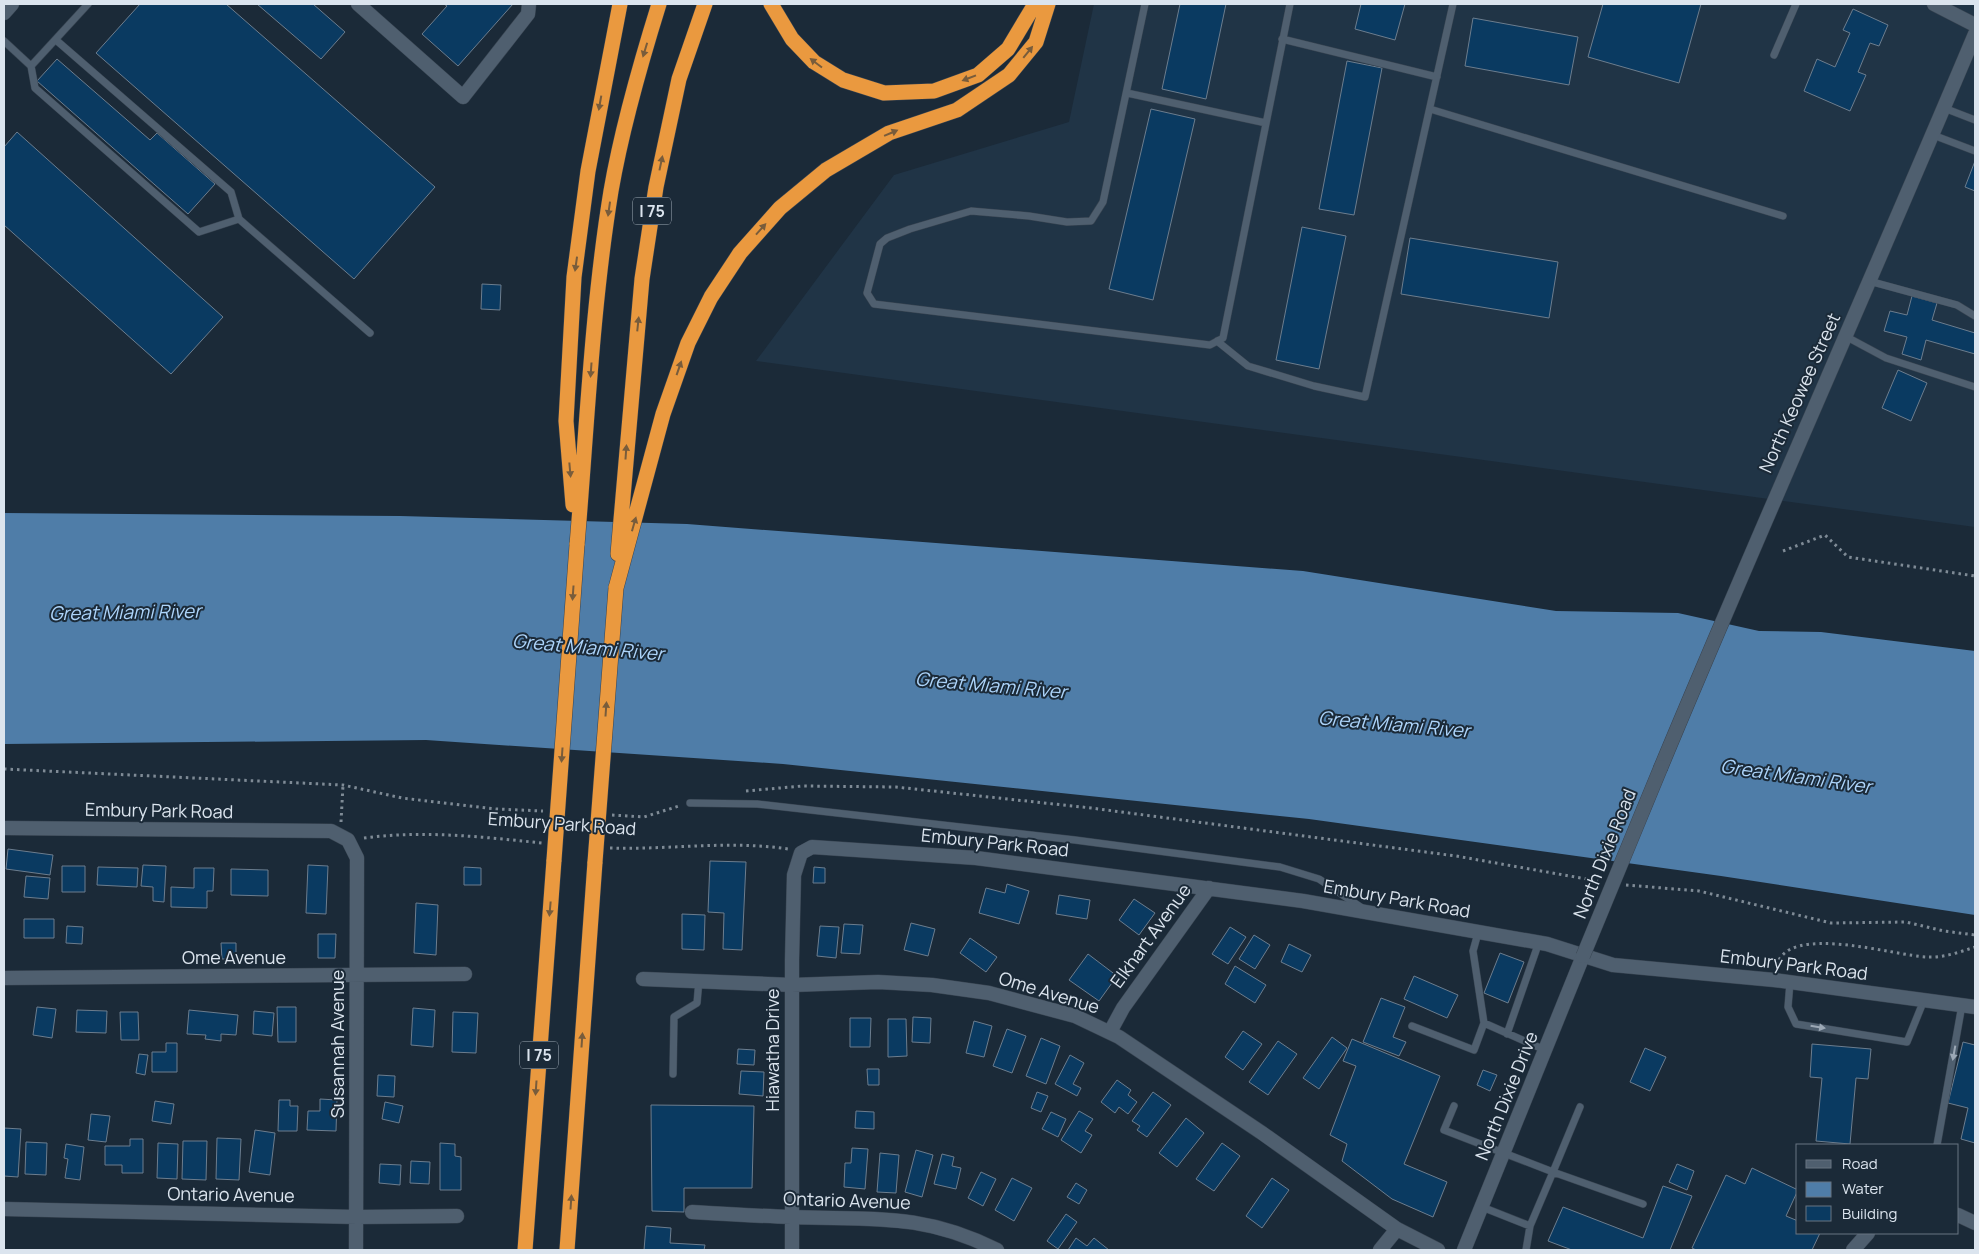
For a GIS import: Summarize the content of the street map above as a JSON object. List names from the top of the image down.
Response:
{
  "streets": {
    "highway": ["I 75"],
    "street": [
      "North Keowee Street",
      "Embury Park Road",
      "North Dixie Road",
      "Elkhart Avenue",
      "Ome Avenue",
      "Susannah Avenue",
      "Hiawatha Drive",
      "North Dixie Drive",
      "Ontario Avenue"
    ]
  },
  "crossings": [
    ["North Keowee Street", "North Dixie Road"],
    ["Embury Park Road", "North Dixie Road"],
    ["Embury Park Road", "Elkhart Avenue"],
    ["Embury Park Road", "Susannah Avenue"],
    ["Embury Park Road", "Hiawatha Drive"],
    ["Embury Park Road", "North Dixie Drive"],
    ["North Dixie Road", "North Dixie Drive"],
    ["Elkhart Avenue", "Ome Avenue"],
    ["Ome Avenue", "Susannah Avenue"],
    ["Ome Avenue", "Hiawatha Drive"],
    ["Susannah Avenue", "Ontario Avenue"],
    ["Hiawatha Drive", "Ontario Avenue"]
  ],
  "water": ["Great Miami River"],
  "legend": ["Road", "Water", "Building"]
}
